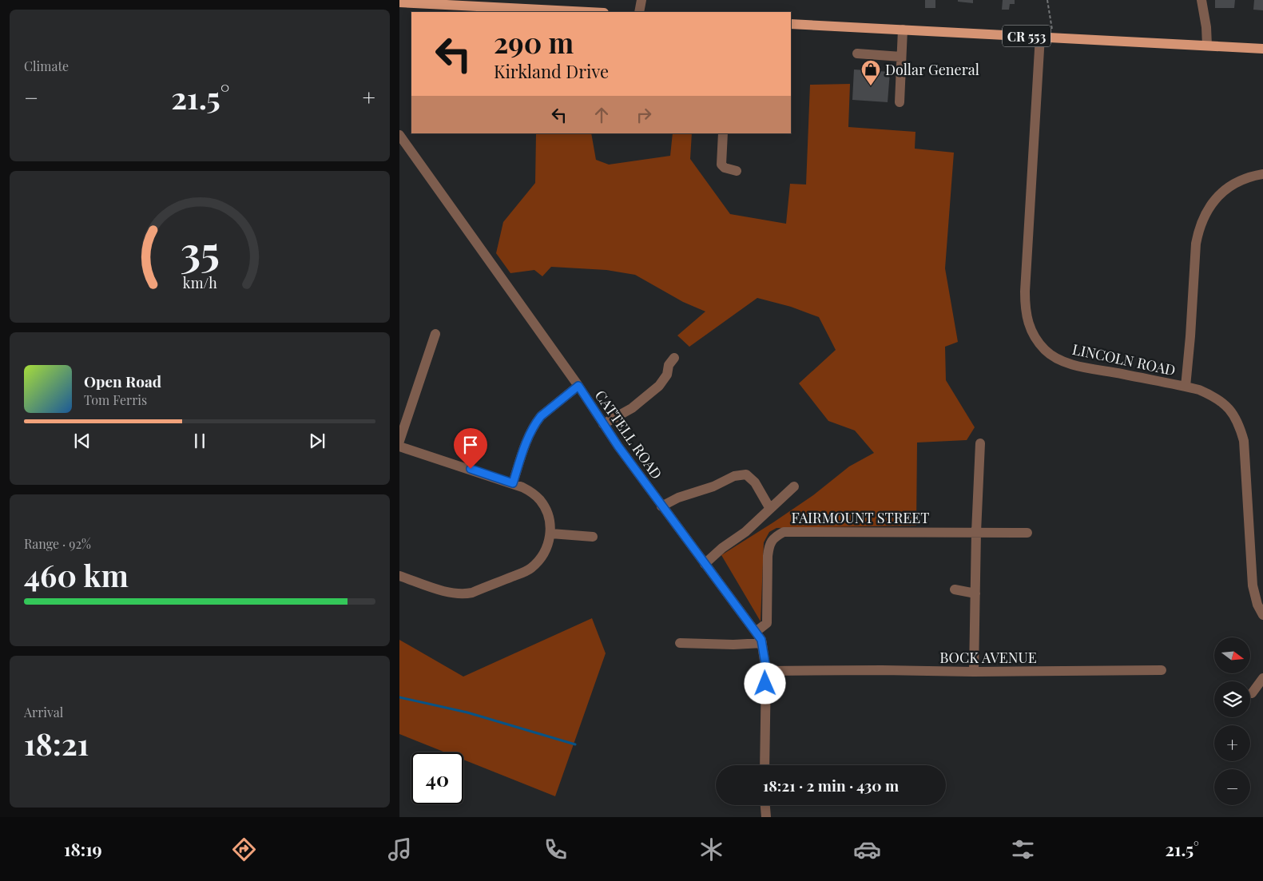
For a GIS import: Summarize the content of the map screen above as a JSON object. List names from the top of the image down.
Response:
{
  "streets": {
    "main road": ["CR 553"],
    "street": [
      "LINCOLN ROAD",
      "CATTELL ROAD",
      "FAIRMOUNT STREET",
      "BOCK AVENUE"
    ]
  },
  "crossings": [
    ["CR 553", "LINCOLN ROAD"],
    ["CATTELL ROAD", "FAIRMOUNT STREET"],
    ["CATTELL ROAD", "BOCK AVENUE"]
  ],
  "places": {
    "shop": ["Dollar General"]
  },
  "north": "right",
  "page": {
    "tile": [
      "Climate",
      ["Range · 92%", "460 km"],
      ["Arrival", "18:21"]
    ],
    "turn": ["290 m", "Kirkland Drive"],
    "heat": ["−", "21.5°", "+"],
    "song": ["Open Road", "Tom Ferris"],
    "map_buttons": ["+", "−"],
    "limit": "40",
    "trip": "18:21 · 2 min · 430 m",
    "tabs": ["18:19", "21.5°"],
    "gauge": ["35", "km/h"]
  }
}
